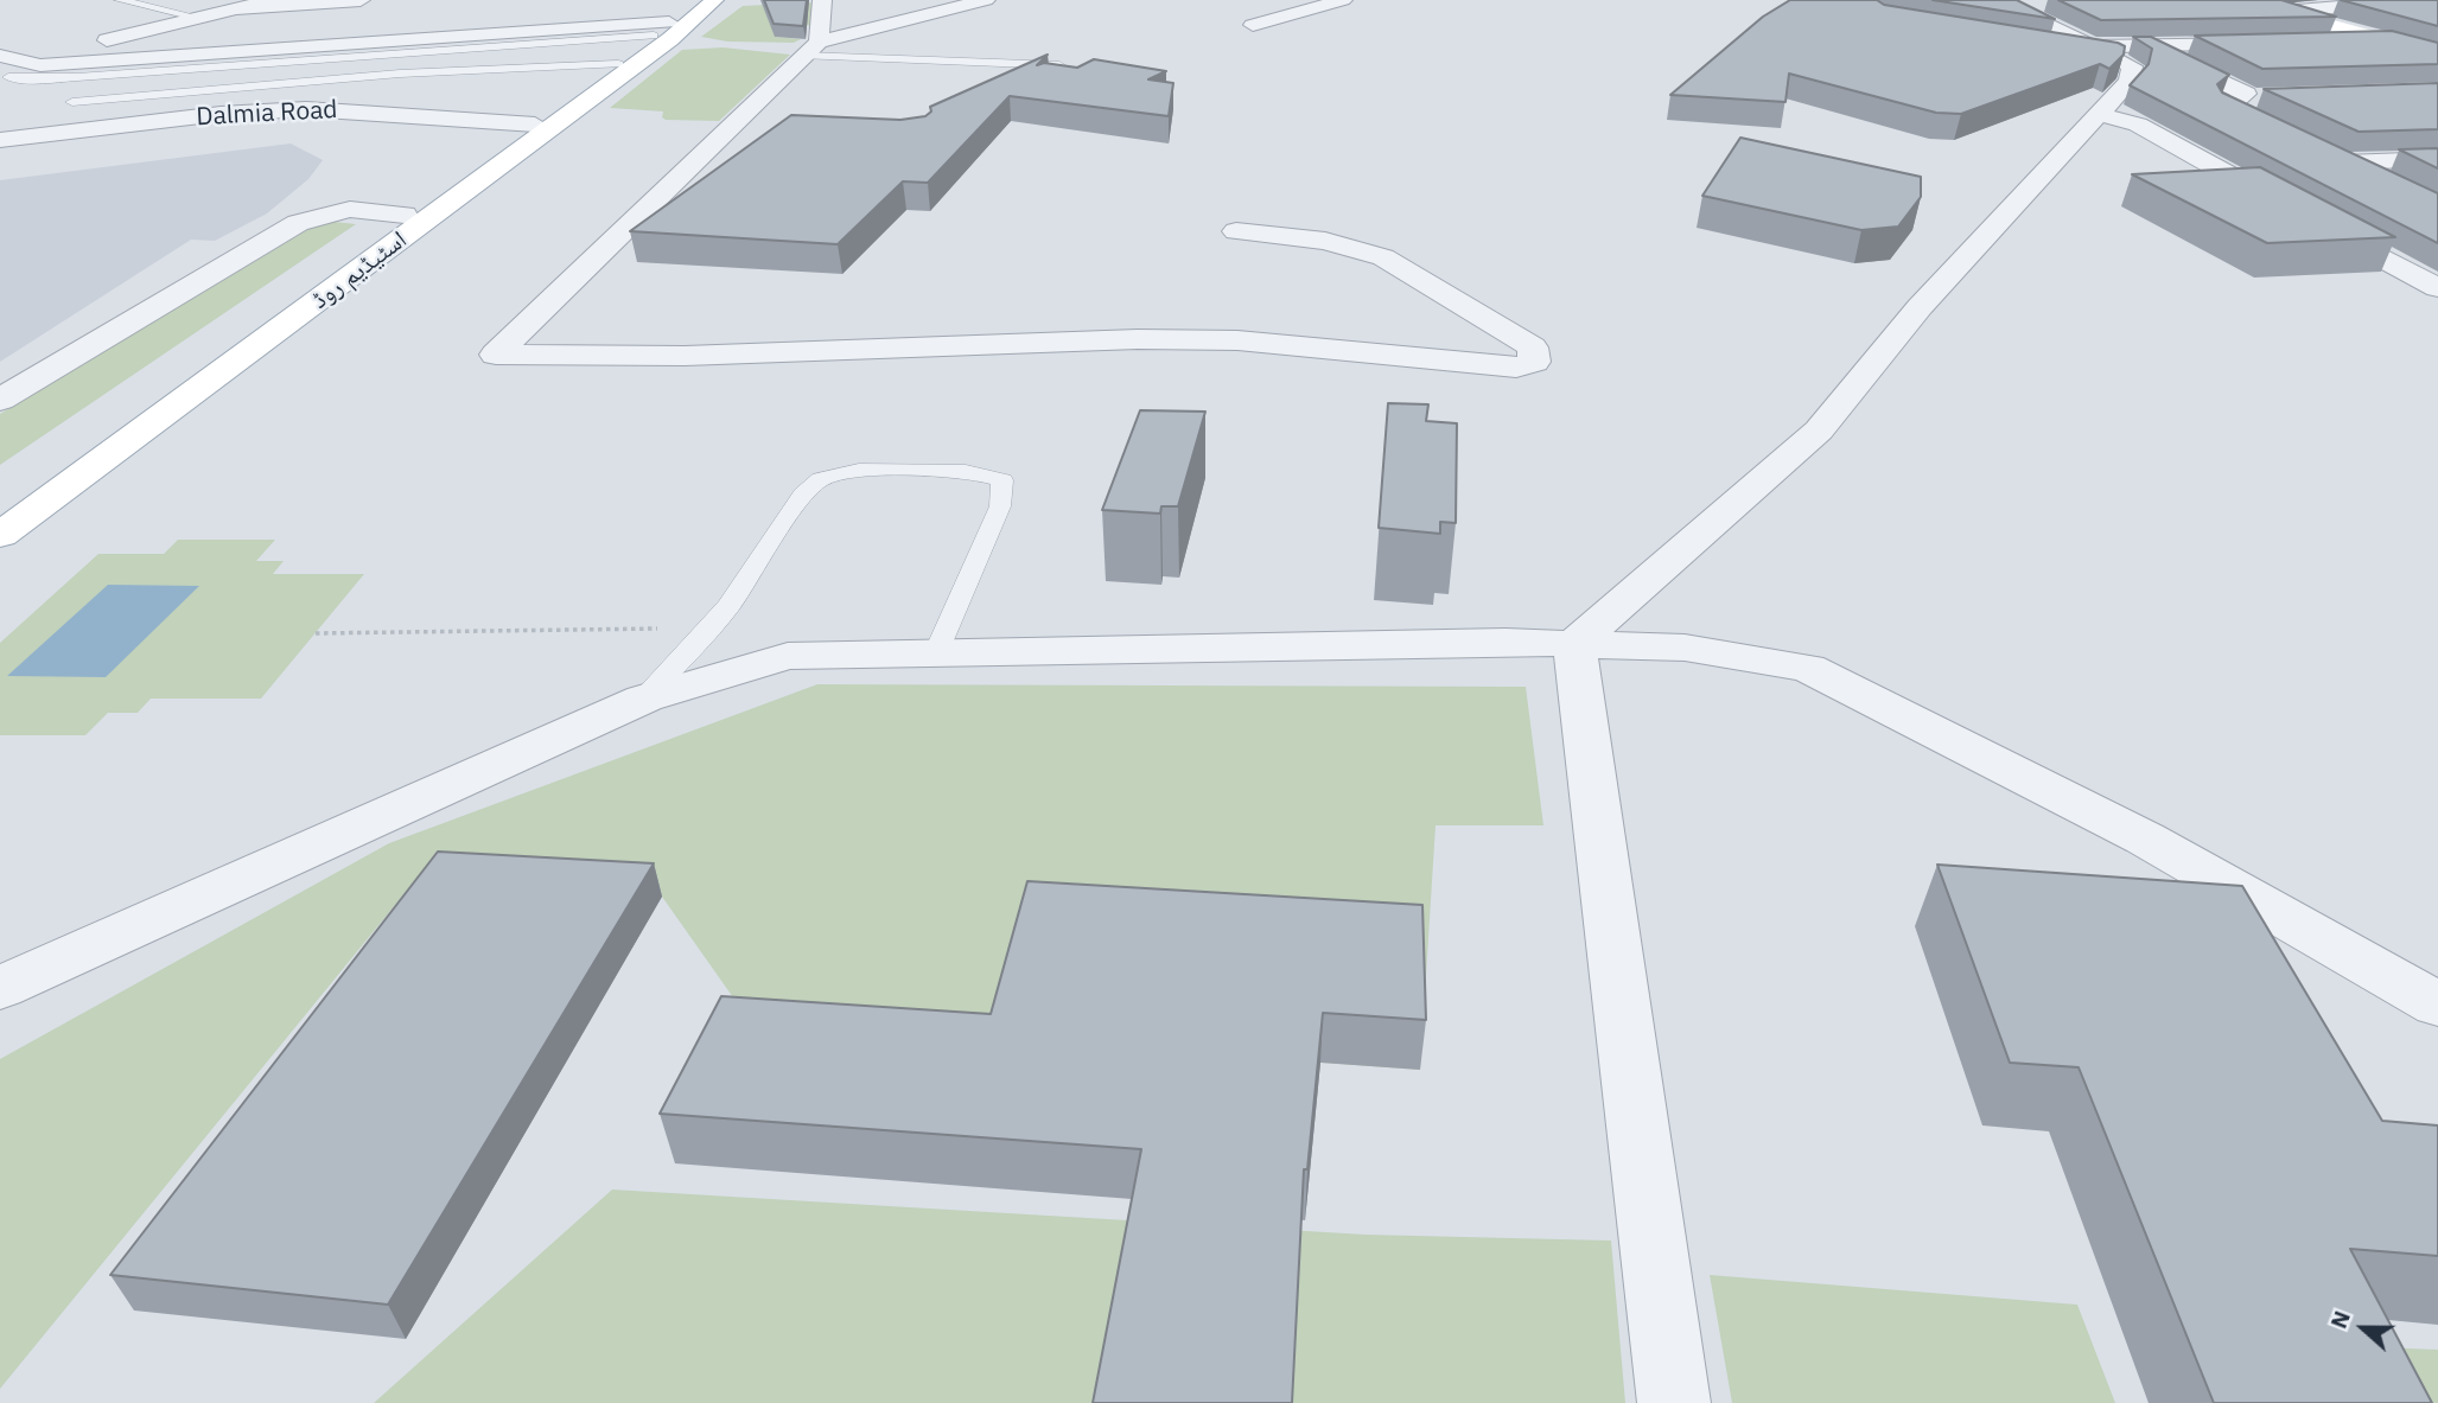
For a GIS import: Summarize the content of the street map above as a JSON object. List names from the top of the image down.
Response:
{
  "streets": {
    "main road": ["اسٹیڈیم روڈ"],
    "street": ["Dalmia Road"]
  },
  "crossings": [
    ["Dalmia Road", "اسٹیڈیم روڈ"]
  ],
  "north": "left"
}
